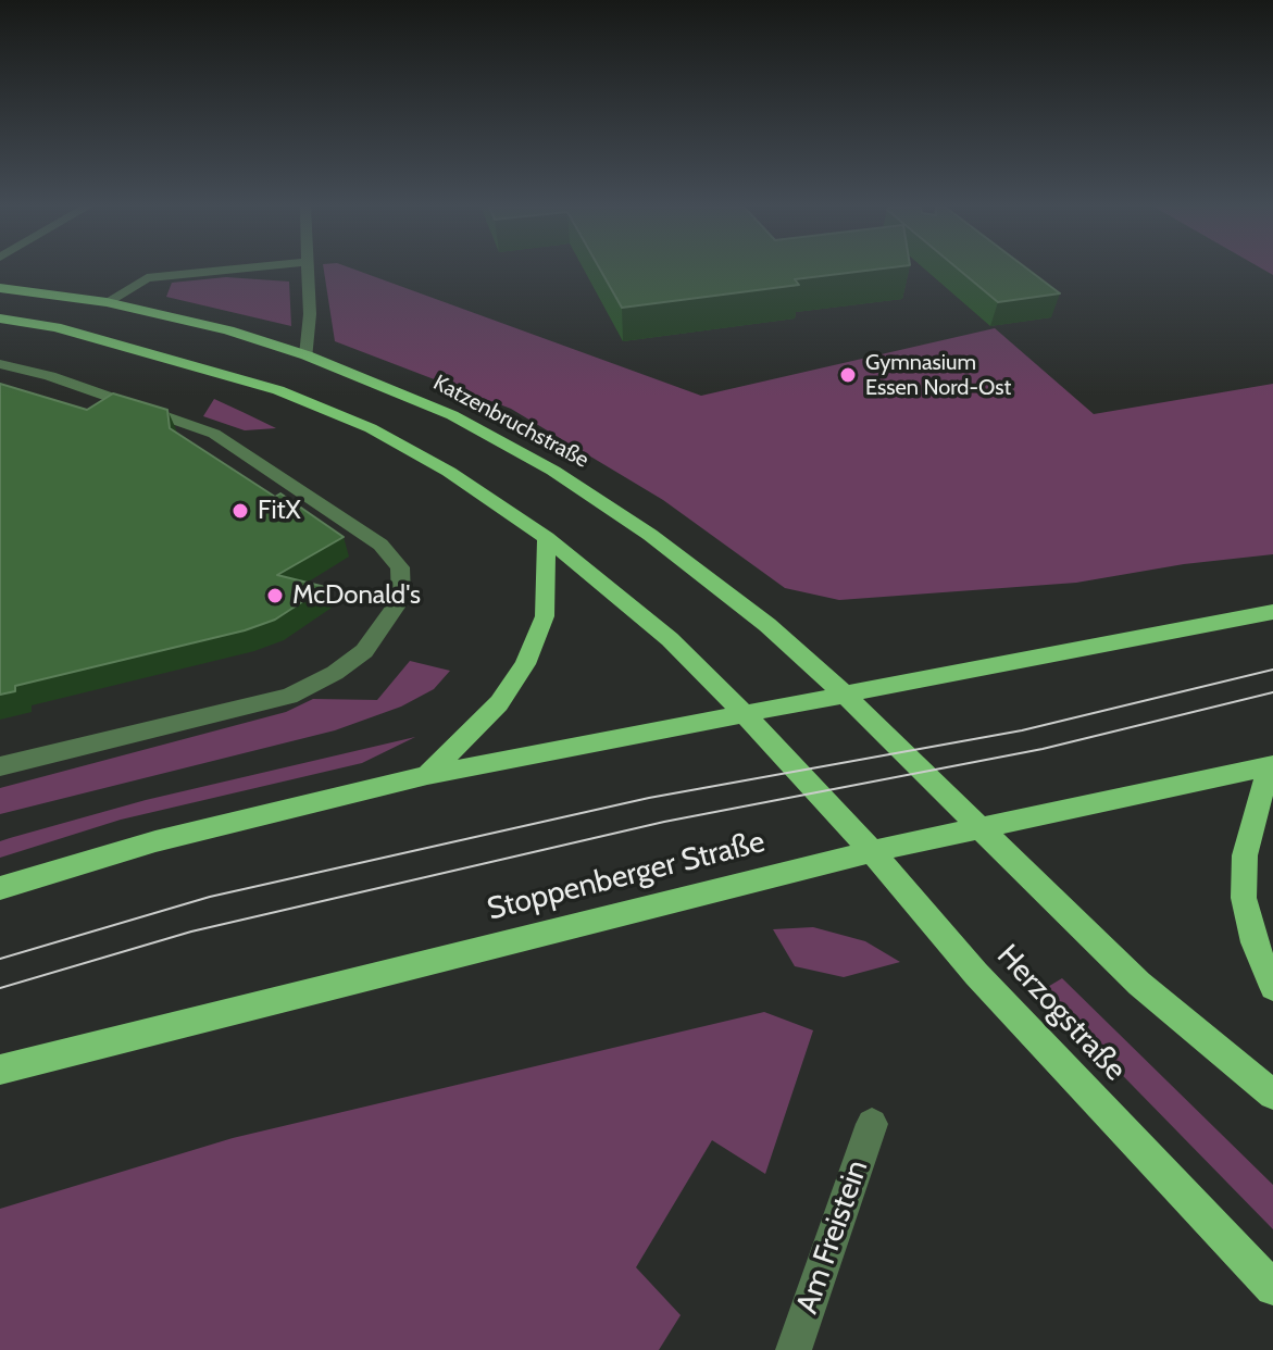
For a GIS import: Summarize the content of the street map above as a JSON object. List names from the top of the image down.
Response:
{
  "streets": {
    "main road": ["Katzenbruchstraße", "Stoppenberger Straße", "Herzogstraße"],
    "street": ["Am Freistein"]
  },
  "crossings": [
    ["Katzenbruchstraße", "Stoppenberger Straße"],
    ["Stoppenberger Straße", "Herzogstraße"]
  ],
  "places": ["Gymnasium Essen Nord-Ost", "FitX", "McDonald's"]
}
